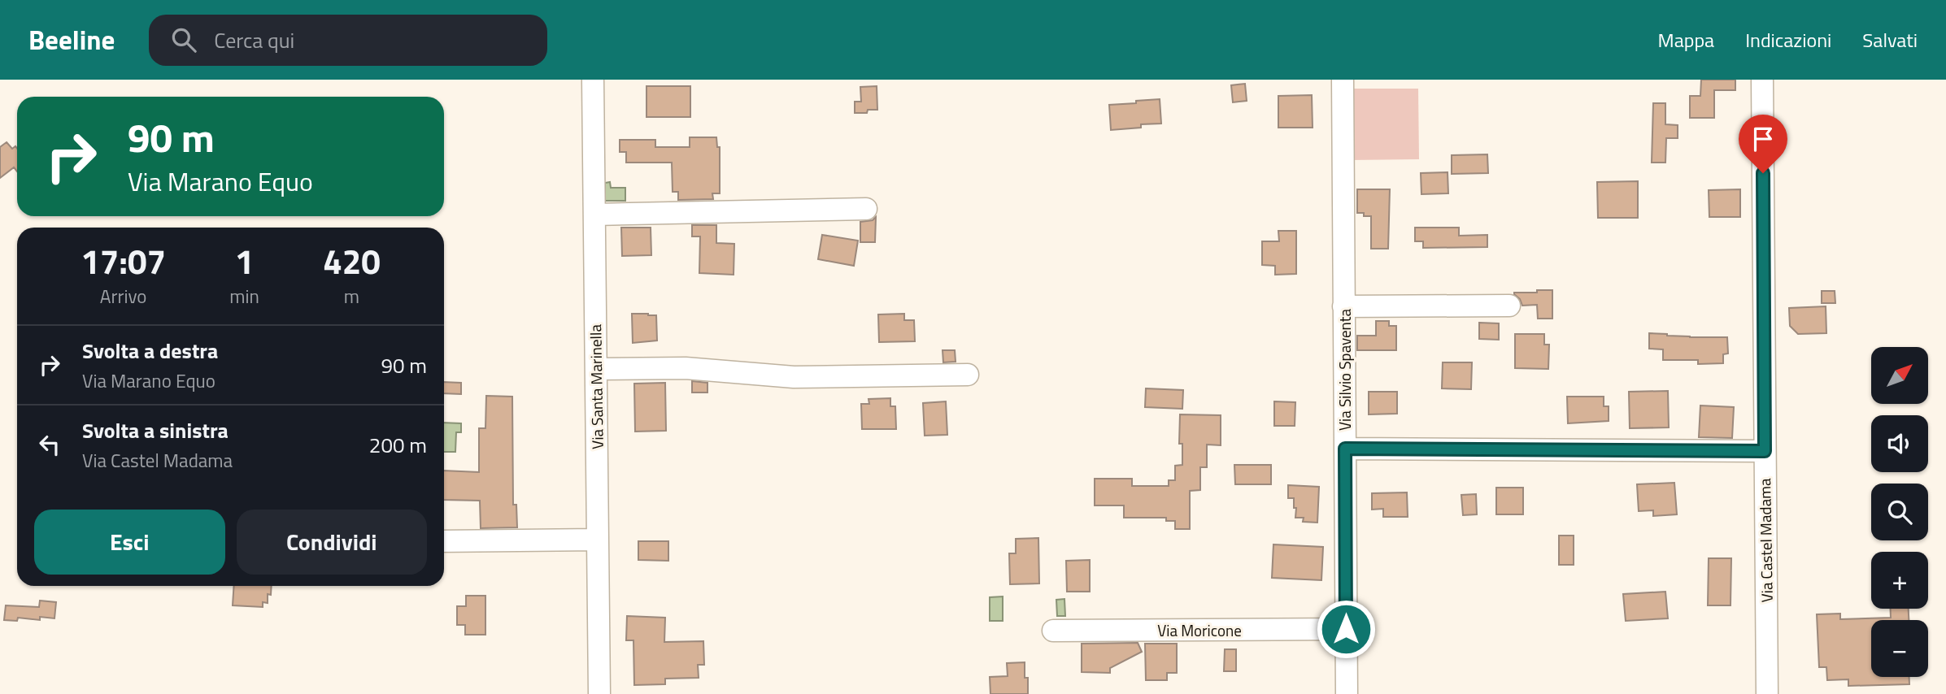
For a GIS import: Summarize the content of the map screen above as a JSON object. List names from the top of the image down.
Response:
{
  "streets": {
    "street": [
      "Via Silvio Spaventa",
      "Via Santa Marinella",
      "Via Castel Madama",
      "Via Moricone"
    ]
  },
  "crossings": [
    ["Via Silvio Spaventa", "Via Moricone"]
  ],
  "north": "top right",
  "page": {
    "header": "Beeline",
    "search": "Cerca qui",
    "nav": ["Mappa", "Indicazioni", "Salvati"],
    "turn": ["90 m", "Via Marano Equo"],
    "eta": [
      "17:07",
      "Arrivo",
      "1",
      "min",
      "420",
      "m"
    ],
    "list": [
      {
        "name": "Svolta a destra",
        "note": "Via Marano Equo",
        "value": "90 m"
      },
      {
        "name": "Svolta a sinistra",
        "note": "Via Castel Madama",
        "value": "200 m"
      }
    ],
    "map_buttons": ["+", "−"],
    "buttons": ["Esci", "Condividi"]
  }
}
